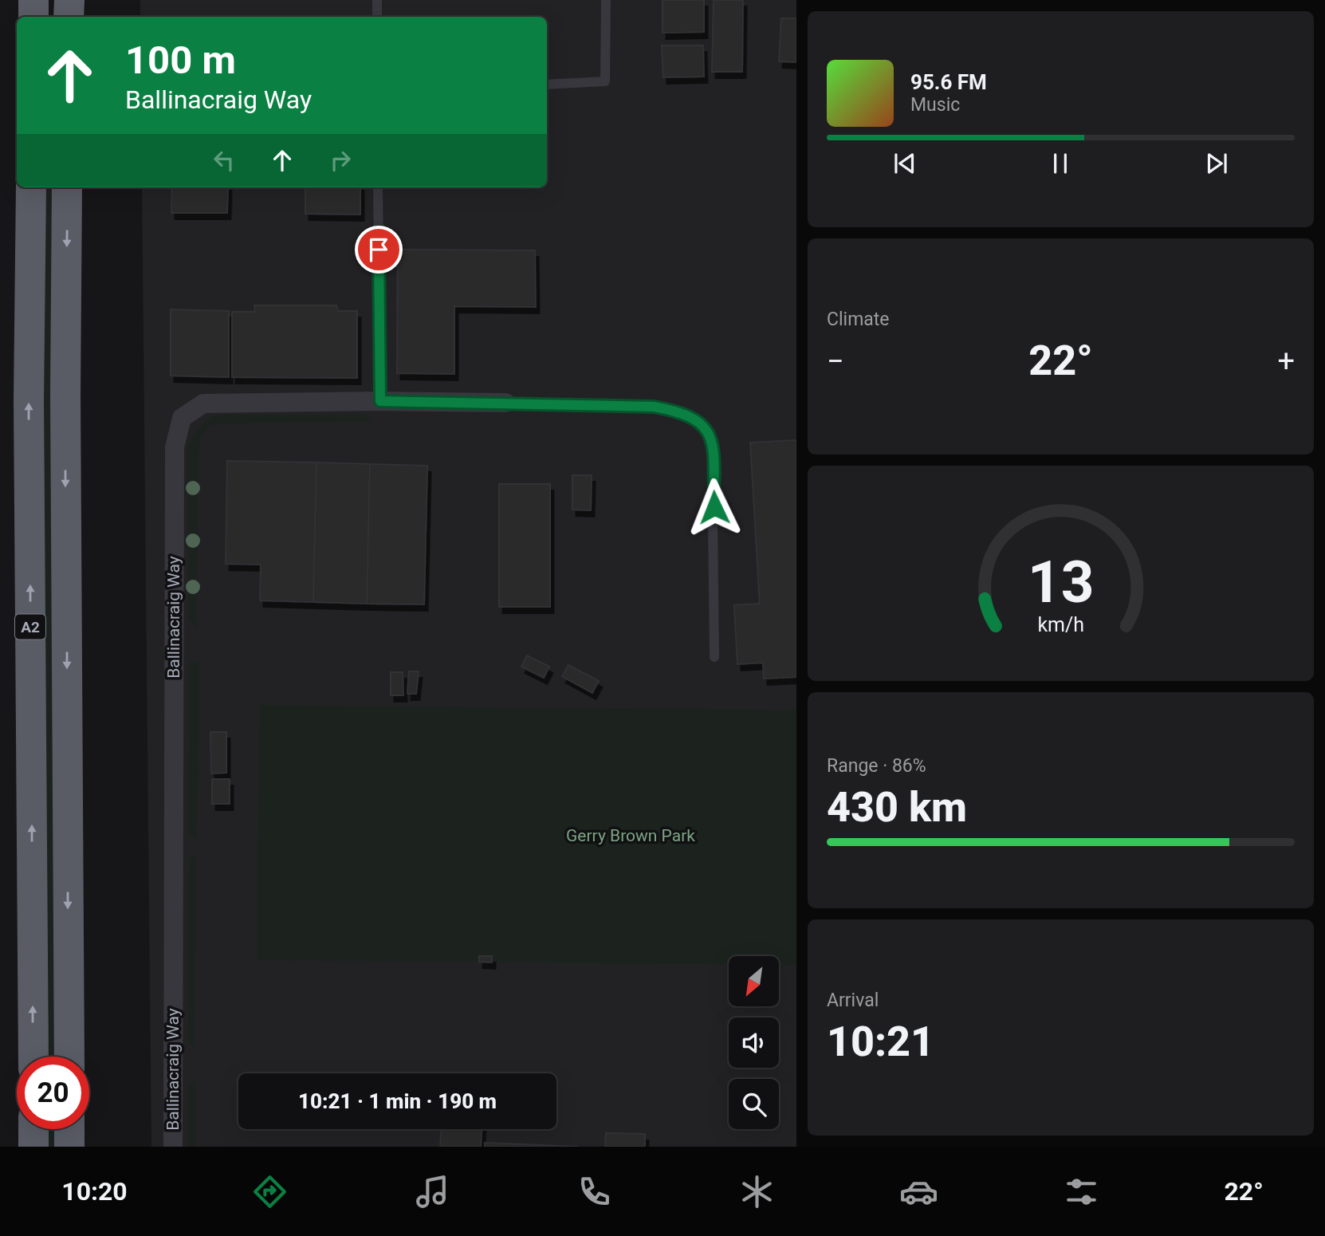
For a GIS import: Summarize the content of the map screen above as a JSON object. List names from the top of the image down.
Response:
{
  "streets": {
    "highway": ["A2"],
    "street": ["Ballinacraig Way"]
  },
  "parks": ["Gerry Brown Park"],
  "north": "bottom left",
  "page": {
    "turn": ["100 m", "Ballinacraig Way"],
    "song": ["95.6 FM", "Music"],
    "tile": [
      "Climate",
      ["Range · 86%", "430 km"],
      ["Arrival", "10:21"]
    ],
    "heat": ["−", "22°", "+"],
    "limit": "20",
    "trip": "10:21 · 1 min · 190 m",
    "tabs": ["10:20", "22°"],
    "gauge": ["13", "km/h"]
  }
}
